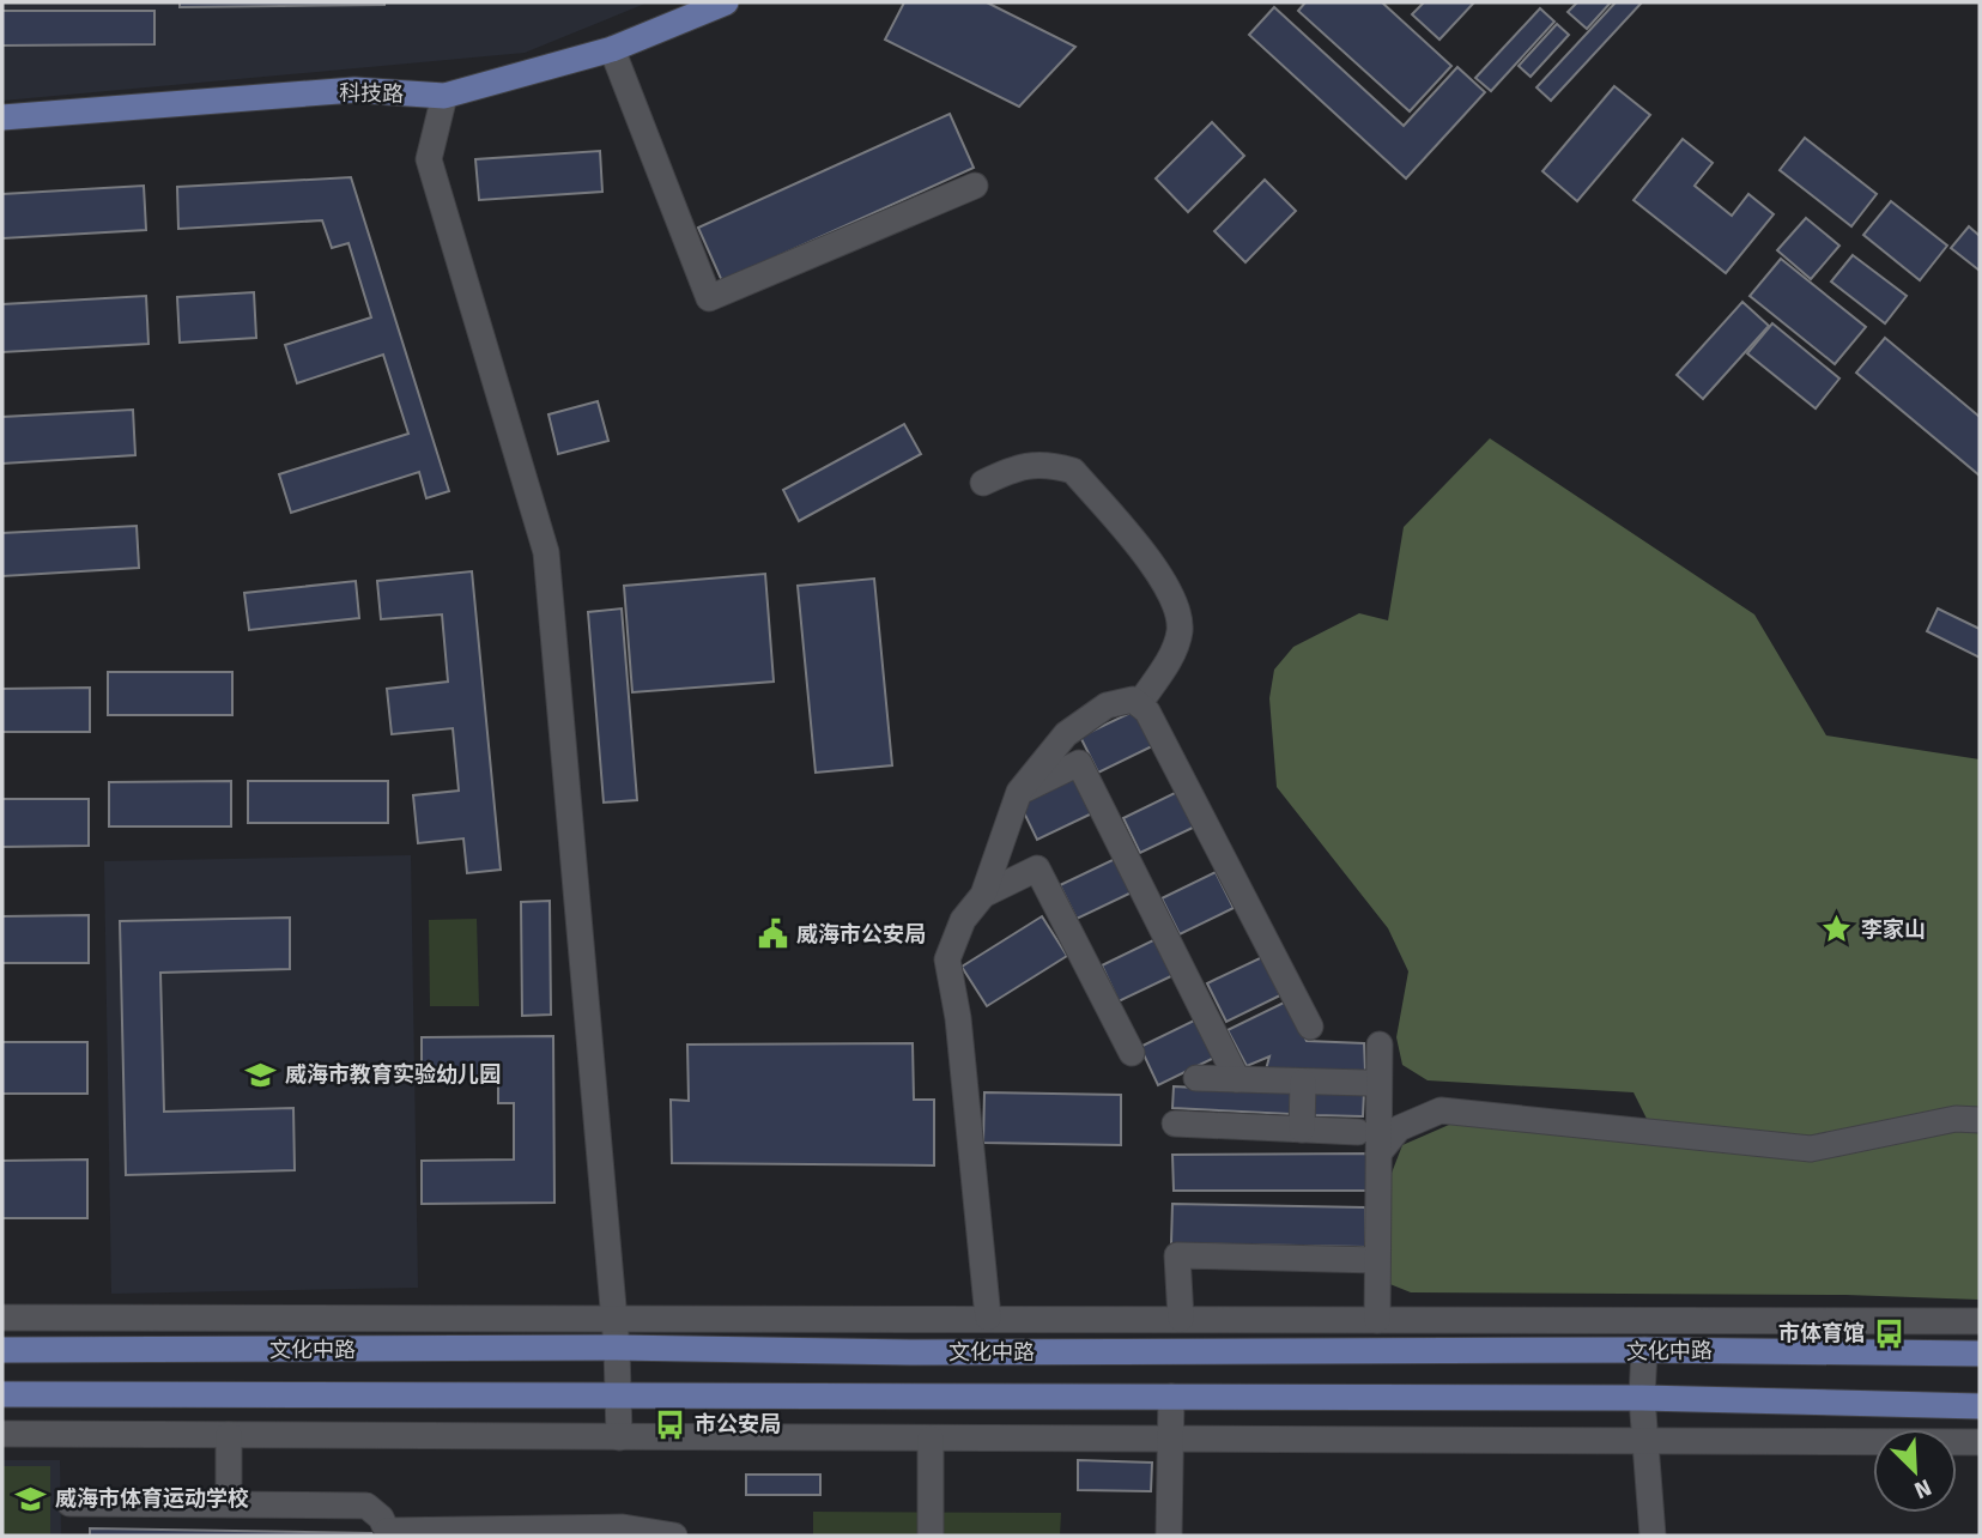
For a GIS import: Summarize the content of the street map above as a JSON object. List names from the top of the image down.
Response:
{
  "streets": {
    "main road": ["科技路", "文化中路"]
  },
  "places": {
    "place": ["李家山"],
    "public building": ["威海市公安局"],
    "school or university": ["威海市教育实验幼儿园", "威海市体育运动学校"],
    "bus stop": ["市体育馆", "市公安局"]
  },
  "north": "bottom right"
}
